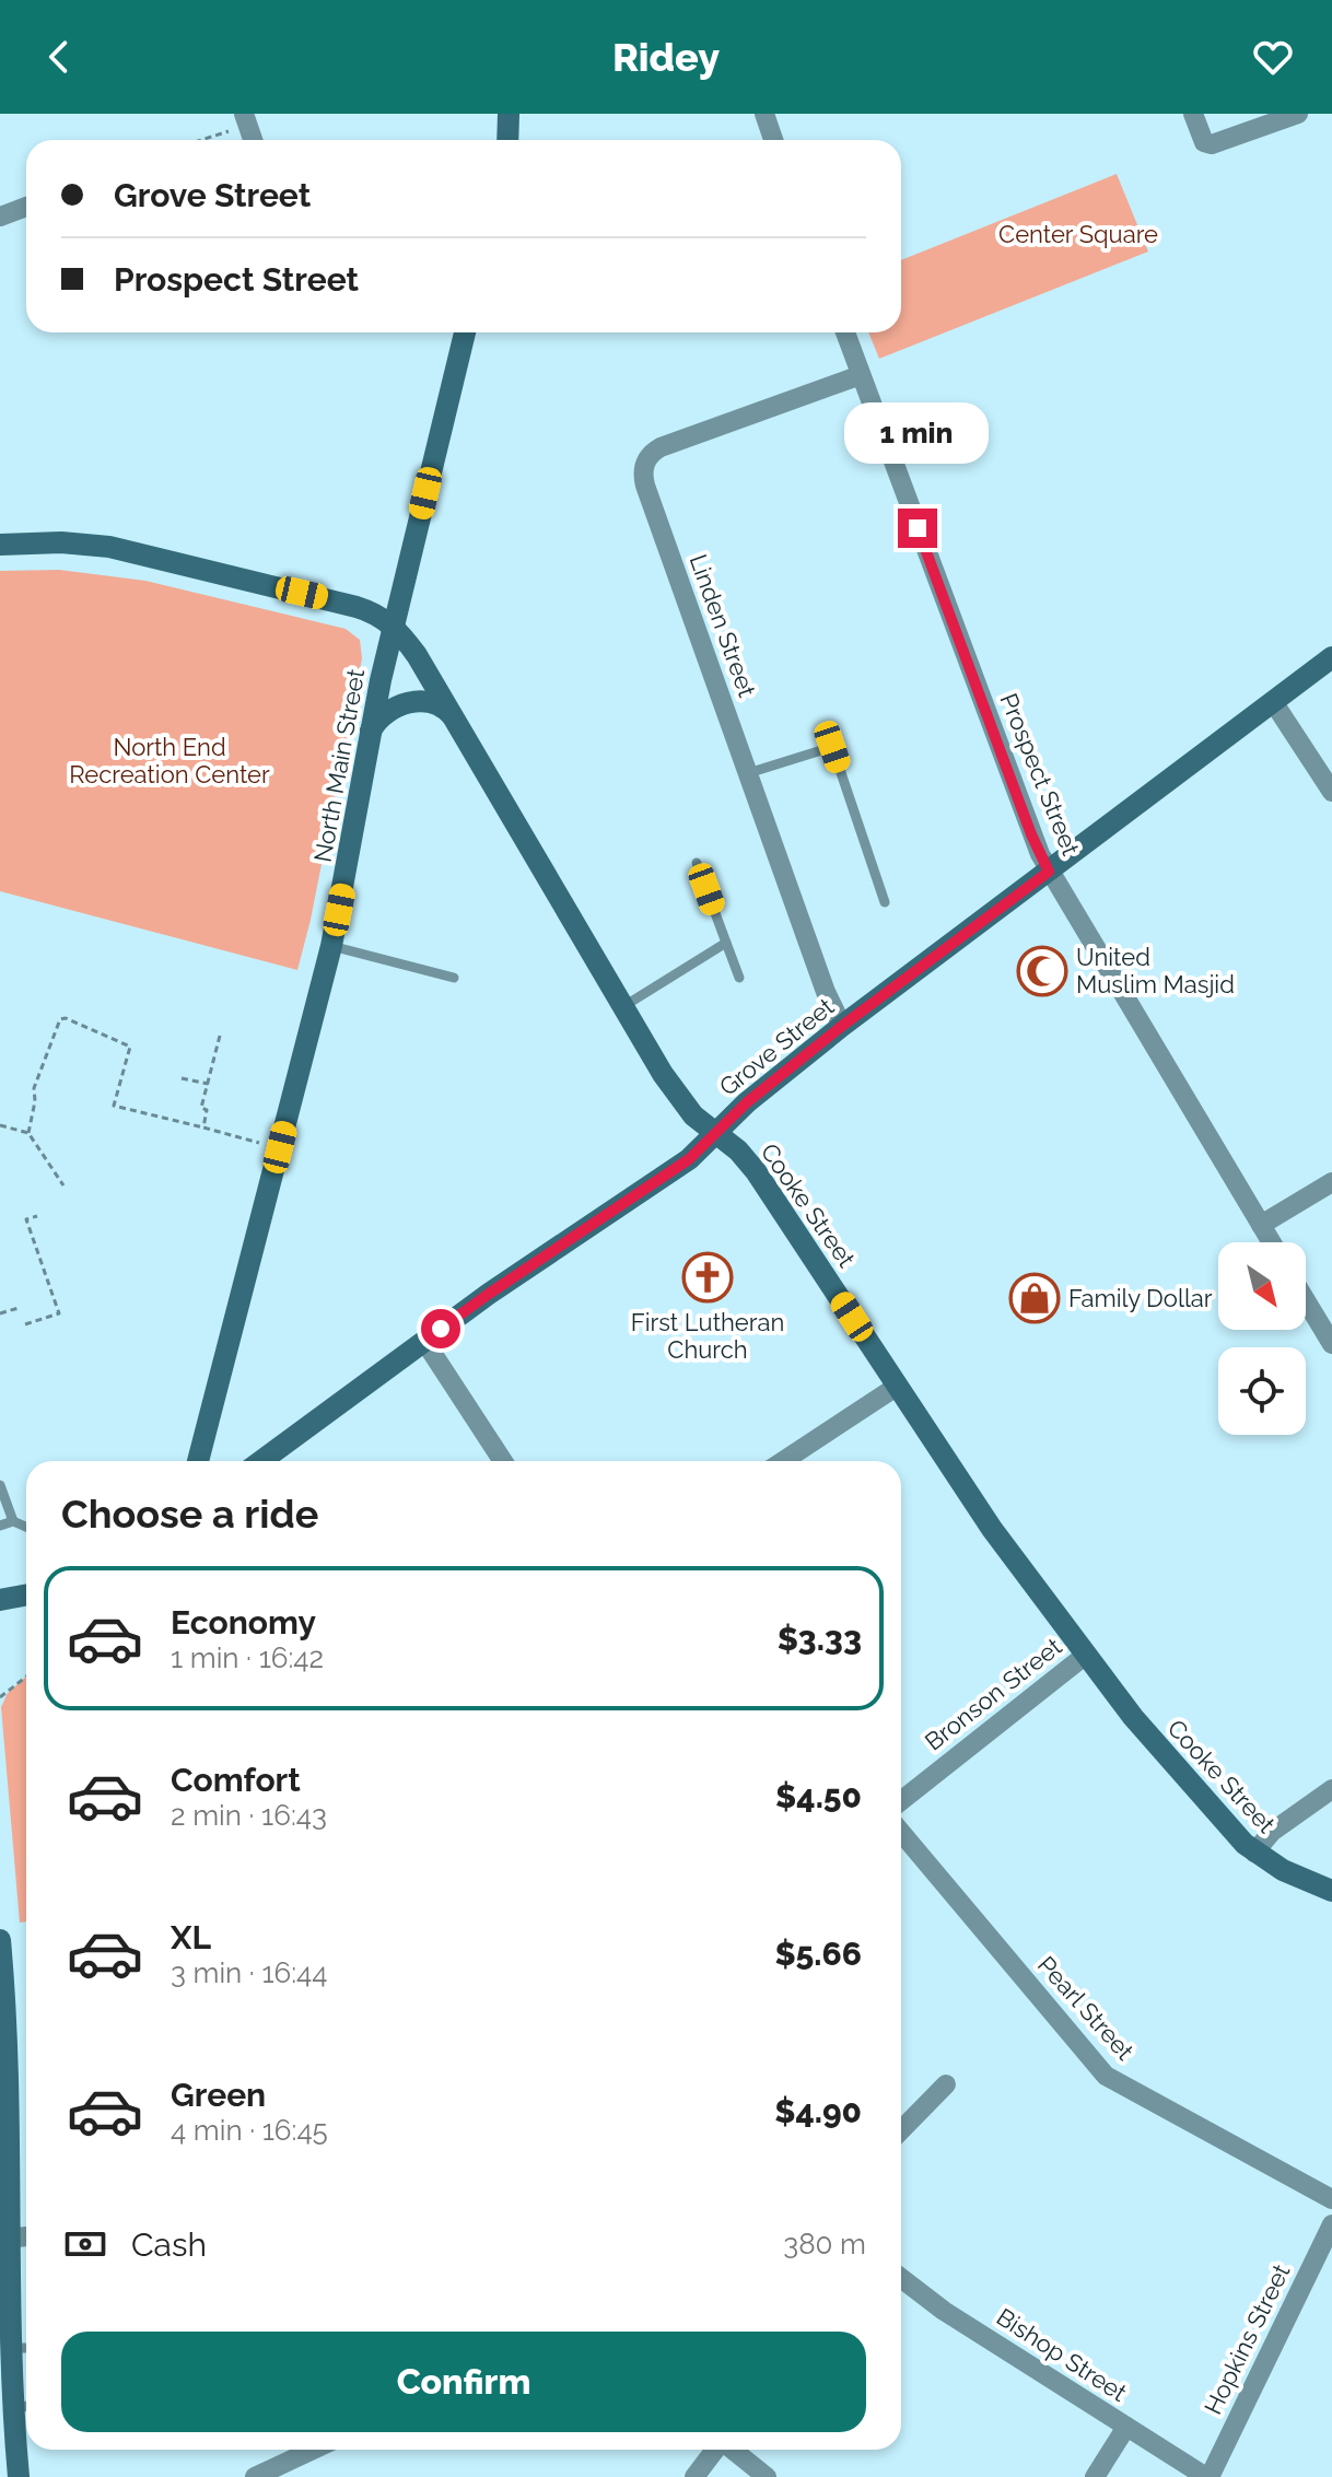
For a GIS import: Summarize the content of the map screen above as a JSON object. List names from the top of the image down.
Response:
{
  "streets": {
    "main road": ["North Main Street", "Grove Street", "Cooke Street"],
    "street": [
      "Linden Street",
      "Prospect Street",
      "Bronson Street",
      "Pearl Street",
      "Hopkins Street",
      "Bishop Street"
    ]
  },
  "crossings": [
    ["Linden Street", "Prospect Street"],
    ["Linden Street", "Grove Street"],
    ["North Main Street", "Cooke Street"],
    ["Prospect Street", "Grove Street"],
    ["Grove Street", "Cooke Street"],
    ["Cooke Street", "Bronson Street"],
    ["Hopkins Street", "Bishop Street"]
  ],
  "parks": ["Center Square", "North End Recreation Center"],
  "places": {
    "mosque": ["United Muslim Masjid"],
    "church": ["First Lutheran Church"],
    "shop": ["Family Dollar"]
  },
  "north": "bottom right",
  "page": {
    "header": "Ridey",
    "banner": ["Grove Street", "Prospect Street"],
    "bubble": "1 min",
    "heading": "Choose a ride",
    "list": [
      {
        "name": "Economy",
        "note": "1 min · 16:42",
        "value": "$3.33"
      },
      {
        "name": "Comfort",
        "note": "2 min · 16:43",
        "value": "$4.50"
      },
      {
        "name": "XL",
        "note": "3 min · 16:44",
        "value": "$5.66"
      },
      {
        "name": "Green",
        "note": "4 min · 16:45",
        "value": "$4.90"
      }
    ],
    "pay": ["Cash", "380 m"],
    "buttons": "Confirm"
  }
}
